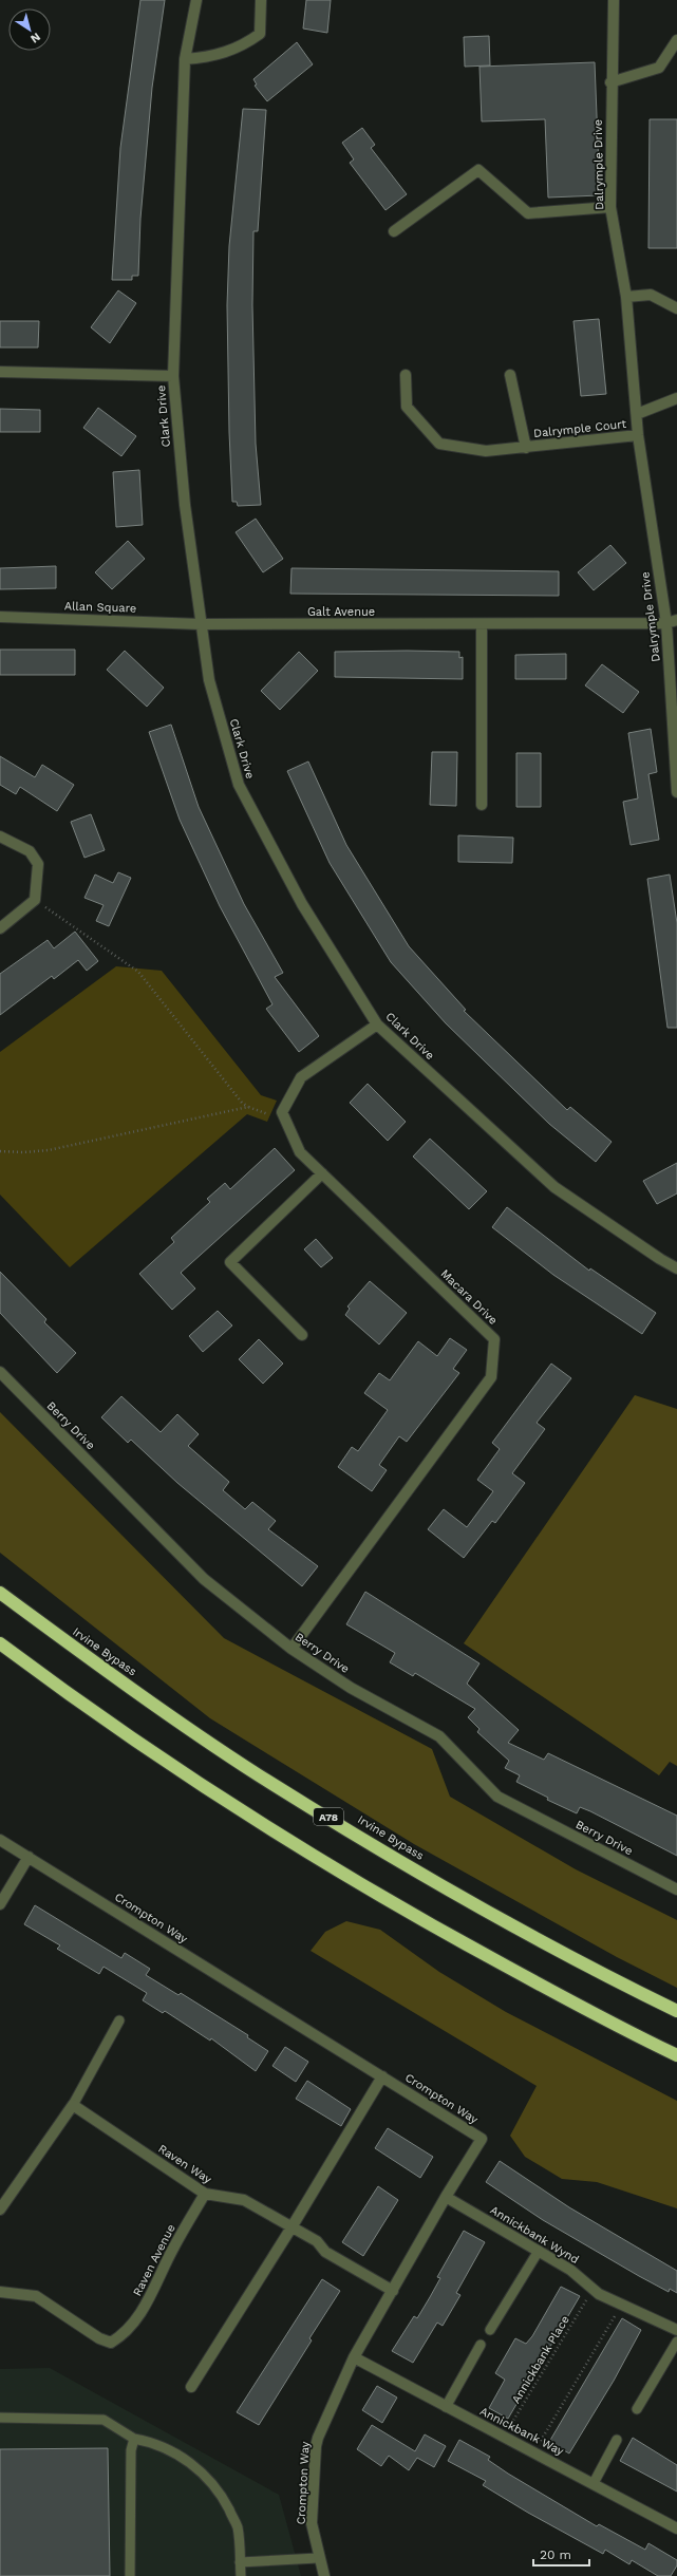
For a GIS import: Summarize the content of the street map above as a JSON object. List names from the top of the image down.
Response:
{
  "streets": {
    "highway": ["Irvine Bypass", "A78"],
    "street": [
      "Dalrymple Drive",
      "Clark Drive",
      "Dalrymple Court",
      "Allan Square",
      "Galt Avenue",
      "Macara Drive",
      "Berry Drive",
      "Crompton Way",
      "Raven Way",
      "Annickbank Wynd",
      "Raven Avenue",
      "Annickbank Way"
    ],
    "path": ["Annickbank Place"]
  },
  "crossings": [
    ["Dalrymple Drive", "Dalrymple Court"],
    ["Dalrymple Drive", "Galt Avenue"],
    ["Clark Drive", "Allan Square"],
    ["Clark Drive", "Galt Avenue"],
    ["Clark Drive", "Macara Drive"],
    ["Allan Square", "Galt Avenue"],
    ["Macara Drive", "Berry Drive"],
    ["Crompton Way", "Raven Way"],
    ["Crompton Way", "Annickbank Wynd"],
    ["Crompton Way", "Annickbank Way"],
    ["Raven Way", "Raven Avenue"],
    ["Annickbank Wynd", "Annickbank Place"],
    ["Annickbank Place", "Annickbank Way"]
  ],
  "scale_bar": "20 m",
  "north": "bottom right"
}
